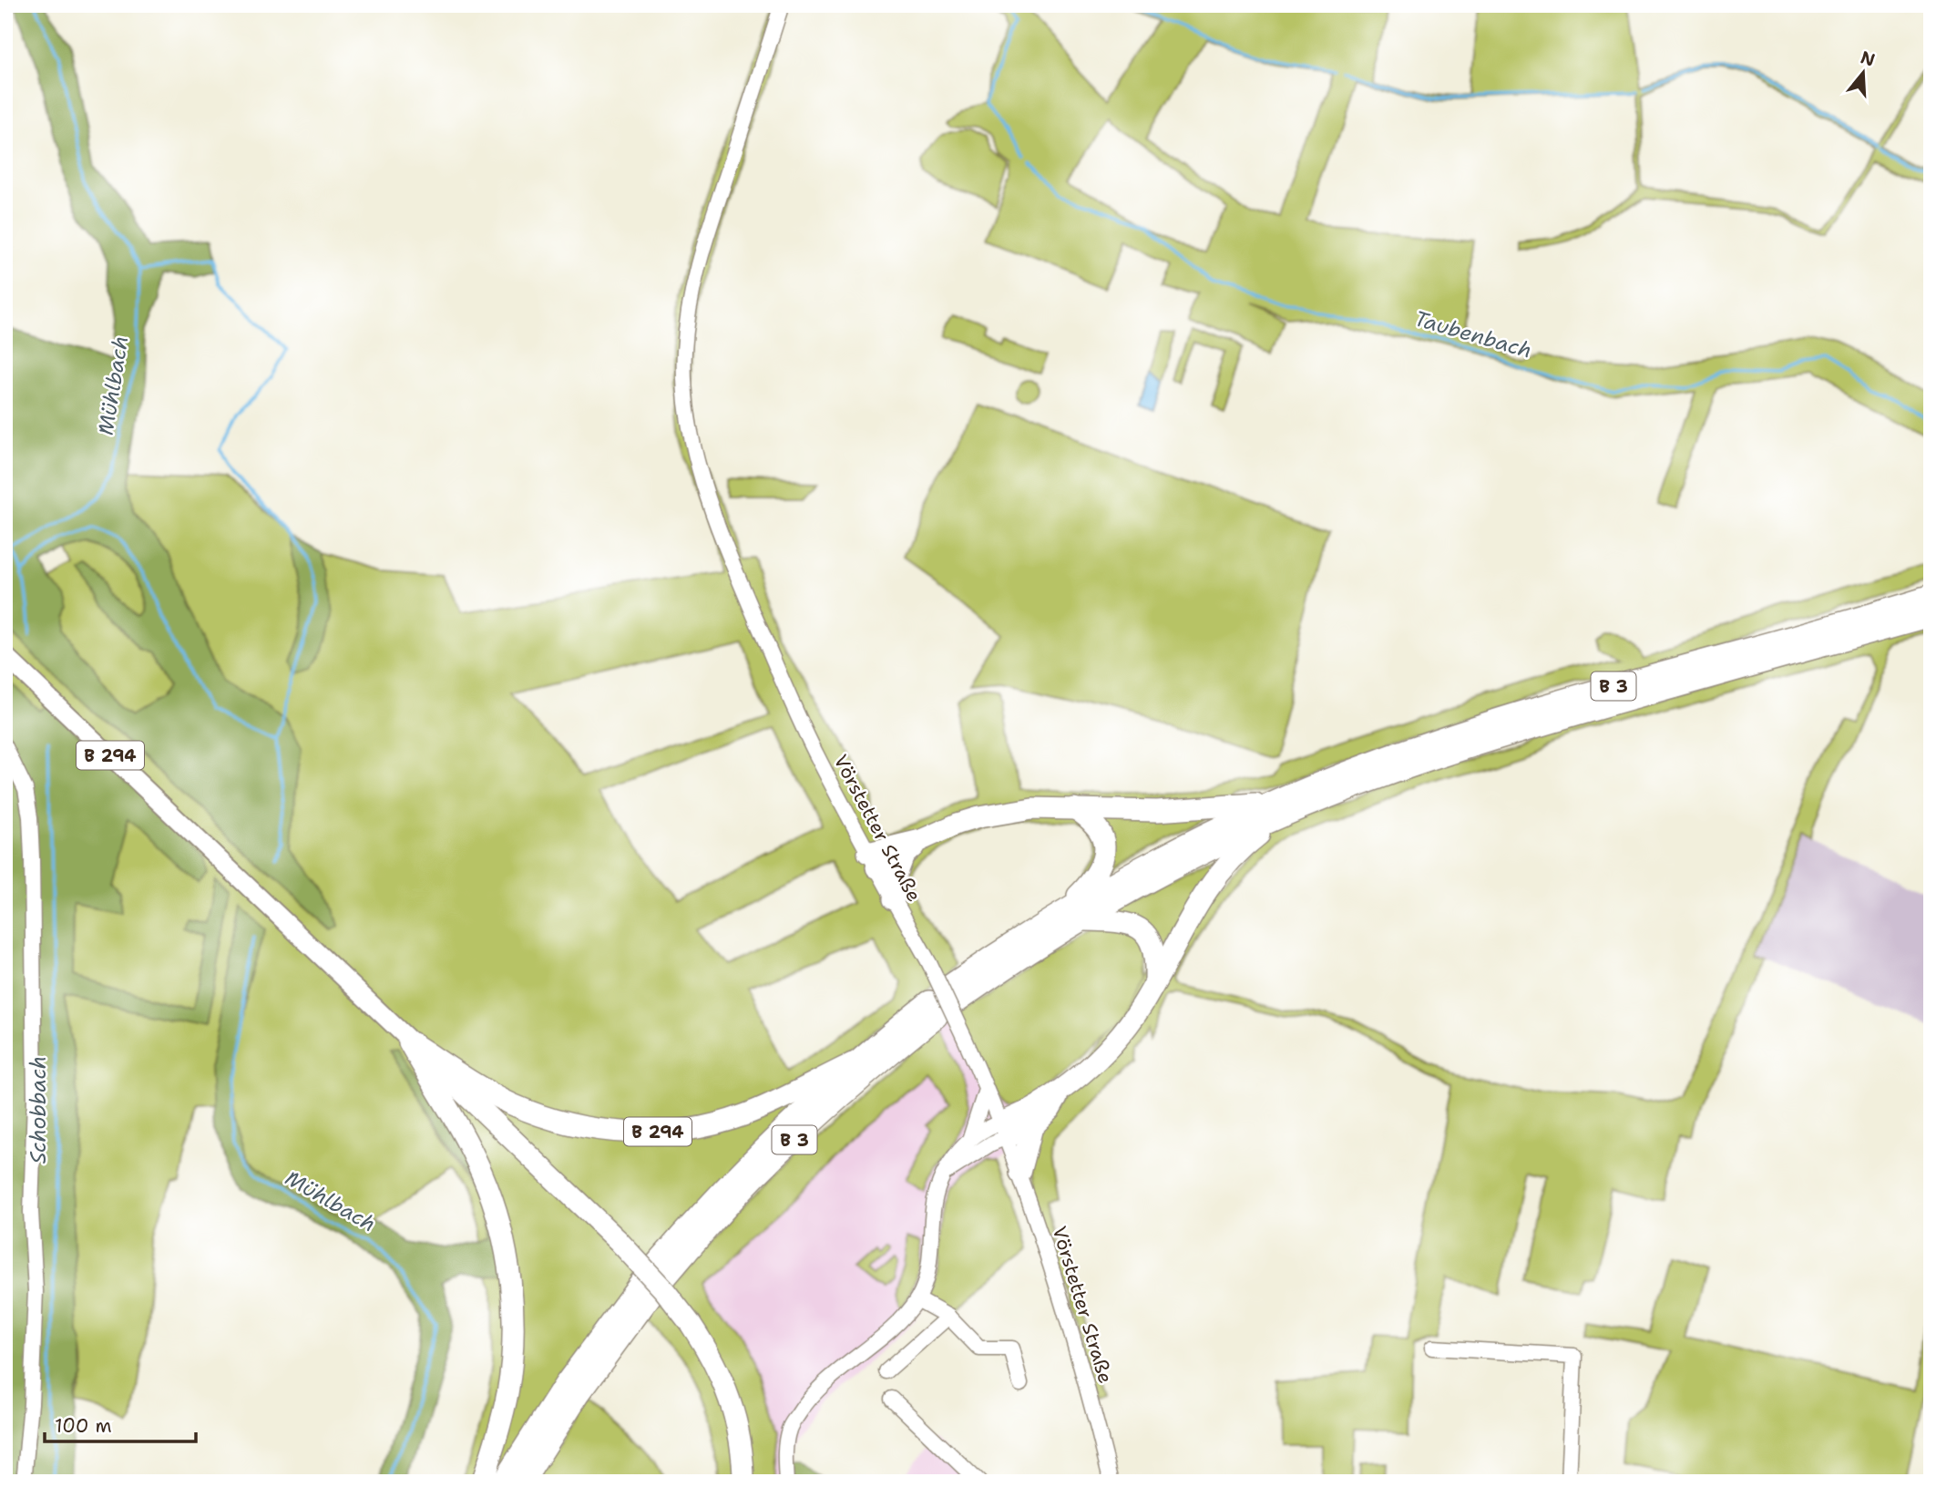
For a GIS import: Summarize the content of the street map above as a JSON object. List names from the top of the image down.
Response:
{
  "streets": {
    "highway": ["B 3", "B 294"],
    "street": ["Vörstetter Straße"]
  },
  "crossings": [
    ["B 3", "B 294"]
  ],
  "water": ["Taubenbach", "Mühlbach", "Schobbach"],
  "scale_bar": "100 m",
  "north": "top"
}
